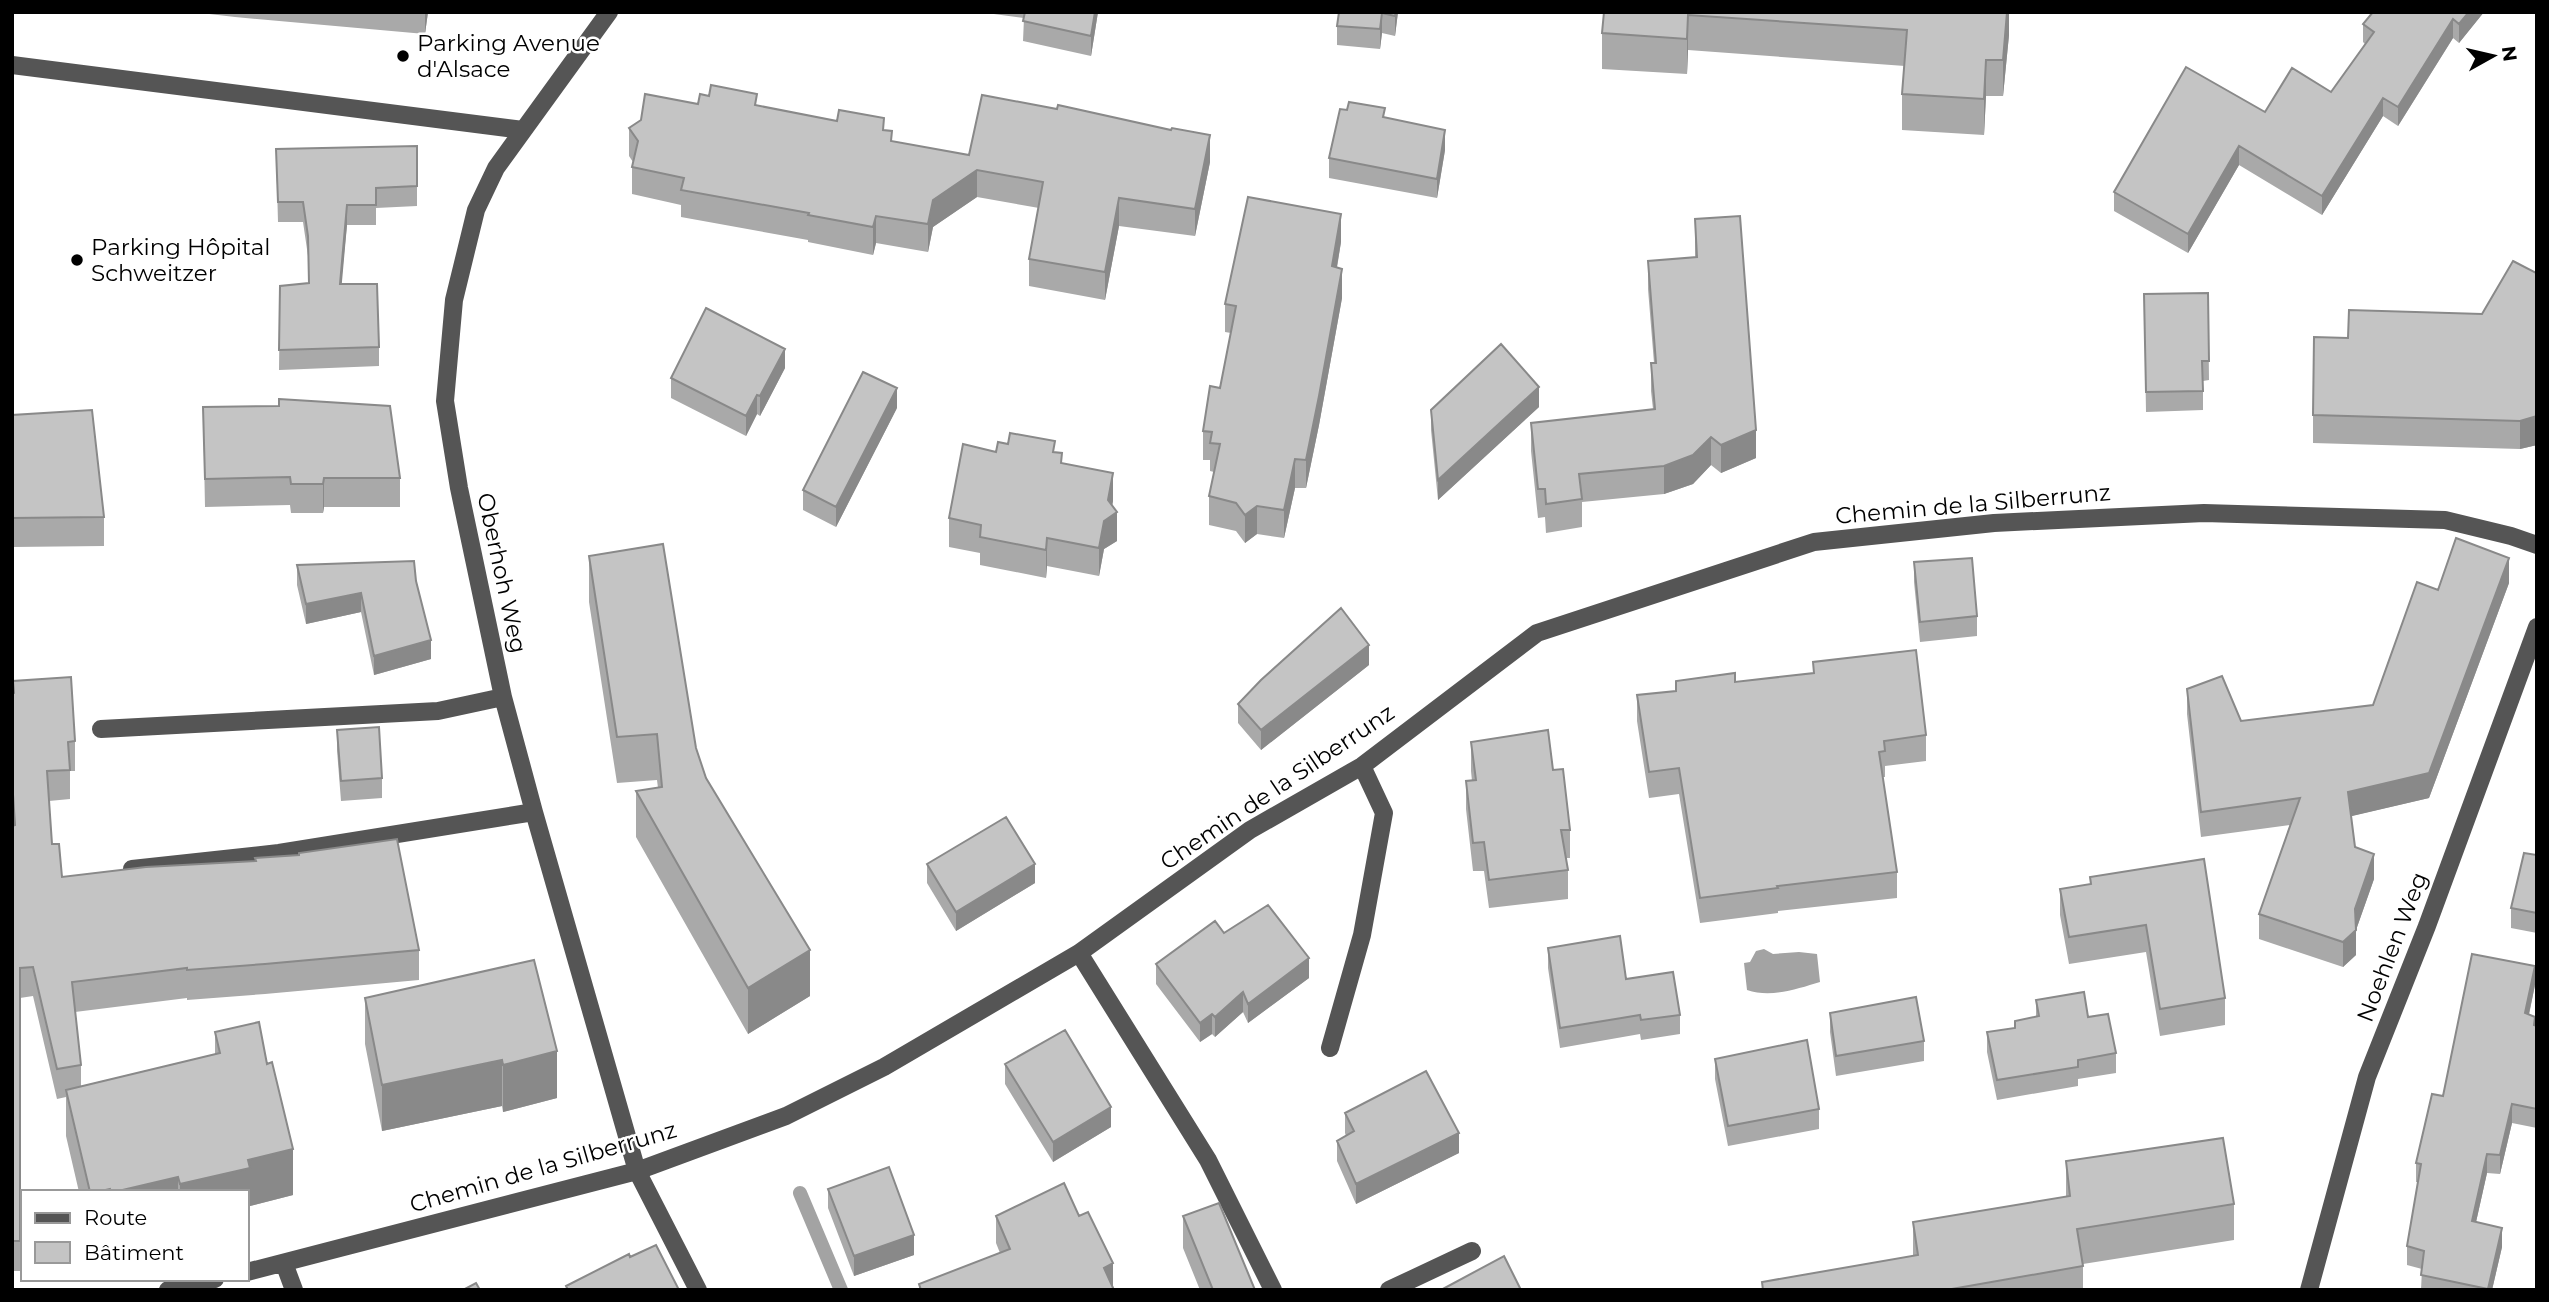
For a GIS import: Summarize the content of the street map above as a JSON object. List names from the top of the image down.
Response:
{
  "streets": {
    "street": ["Chemin de la Silberrunz", "Oberhoh Weg", "Noehlen Weg"]
  },
  "crossings": [
    ["Chemin de la Silberrunz", "Oberhoh Weg"]
  ],
  "places": ["Parking Avenue d'Alsace", "Parking Hôpital Schweitzer"],
  "legend": ["Route", "Bâtiment"],
  "north": "right"
}
